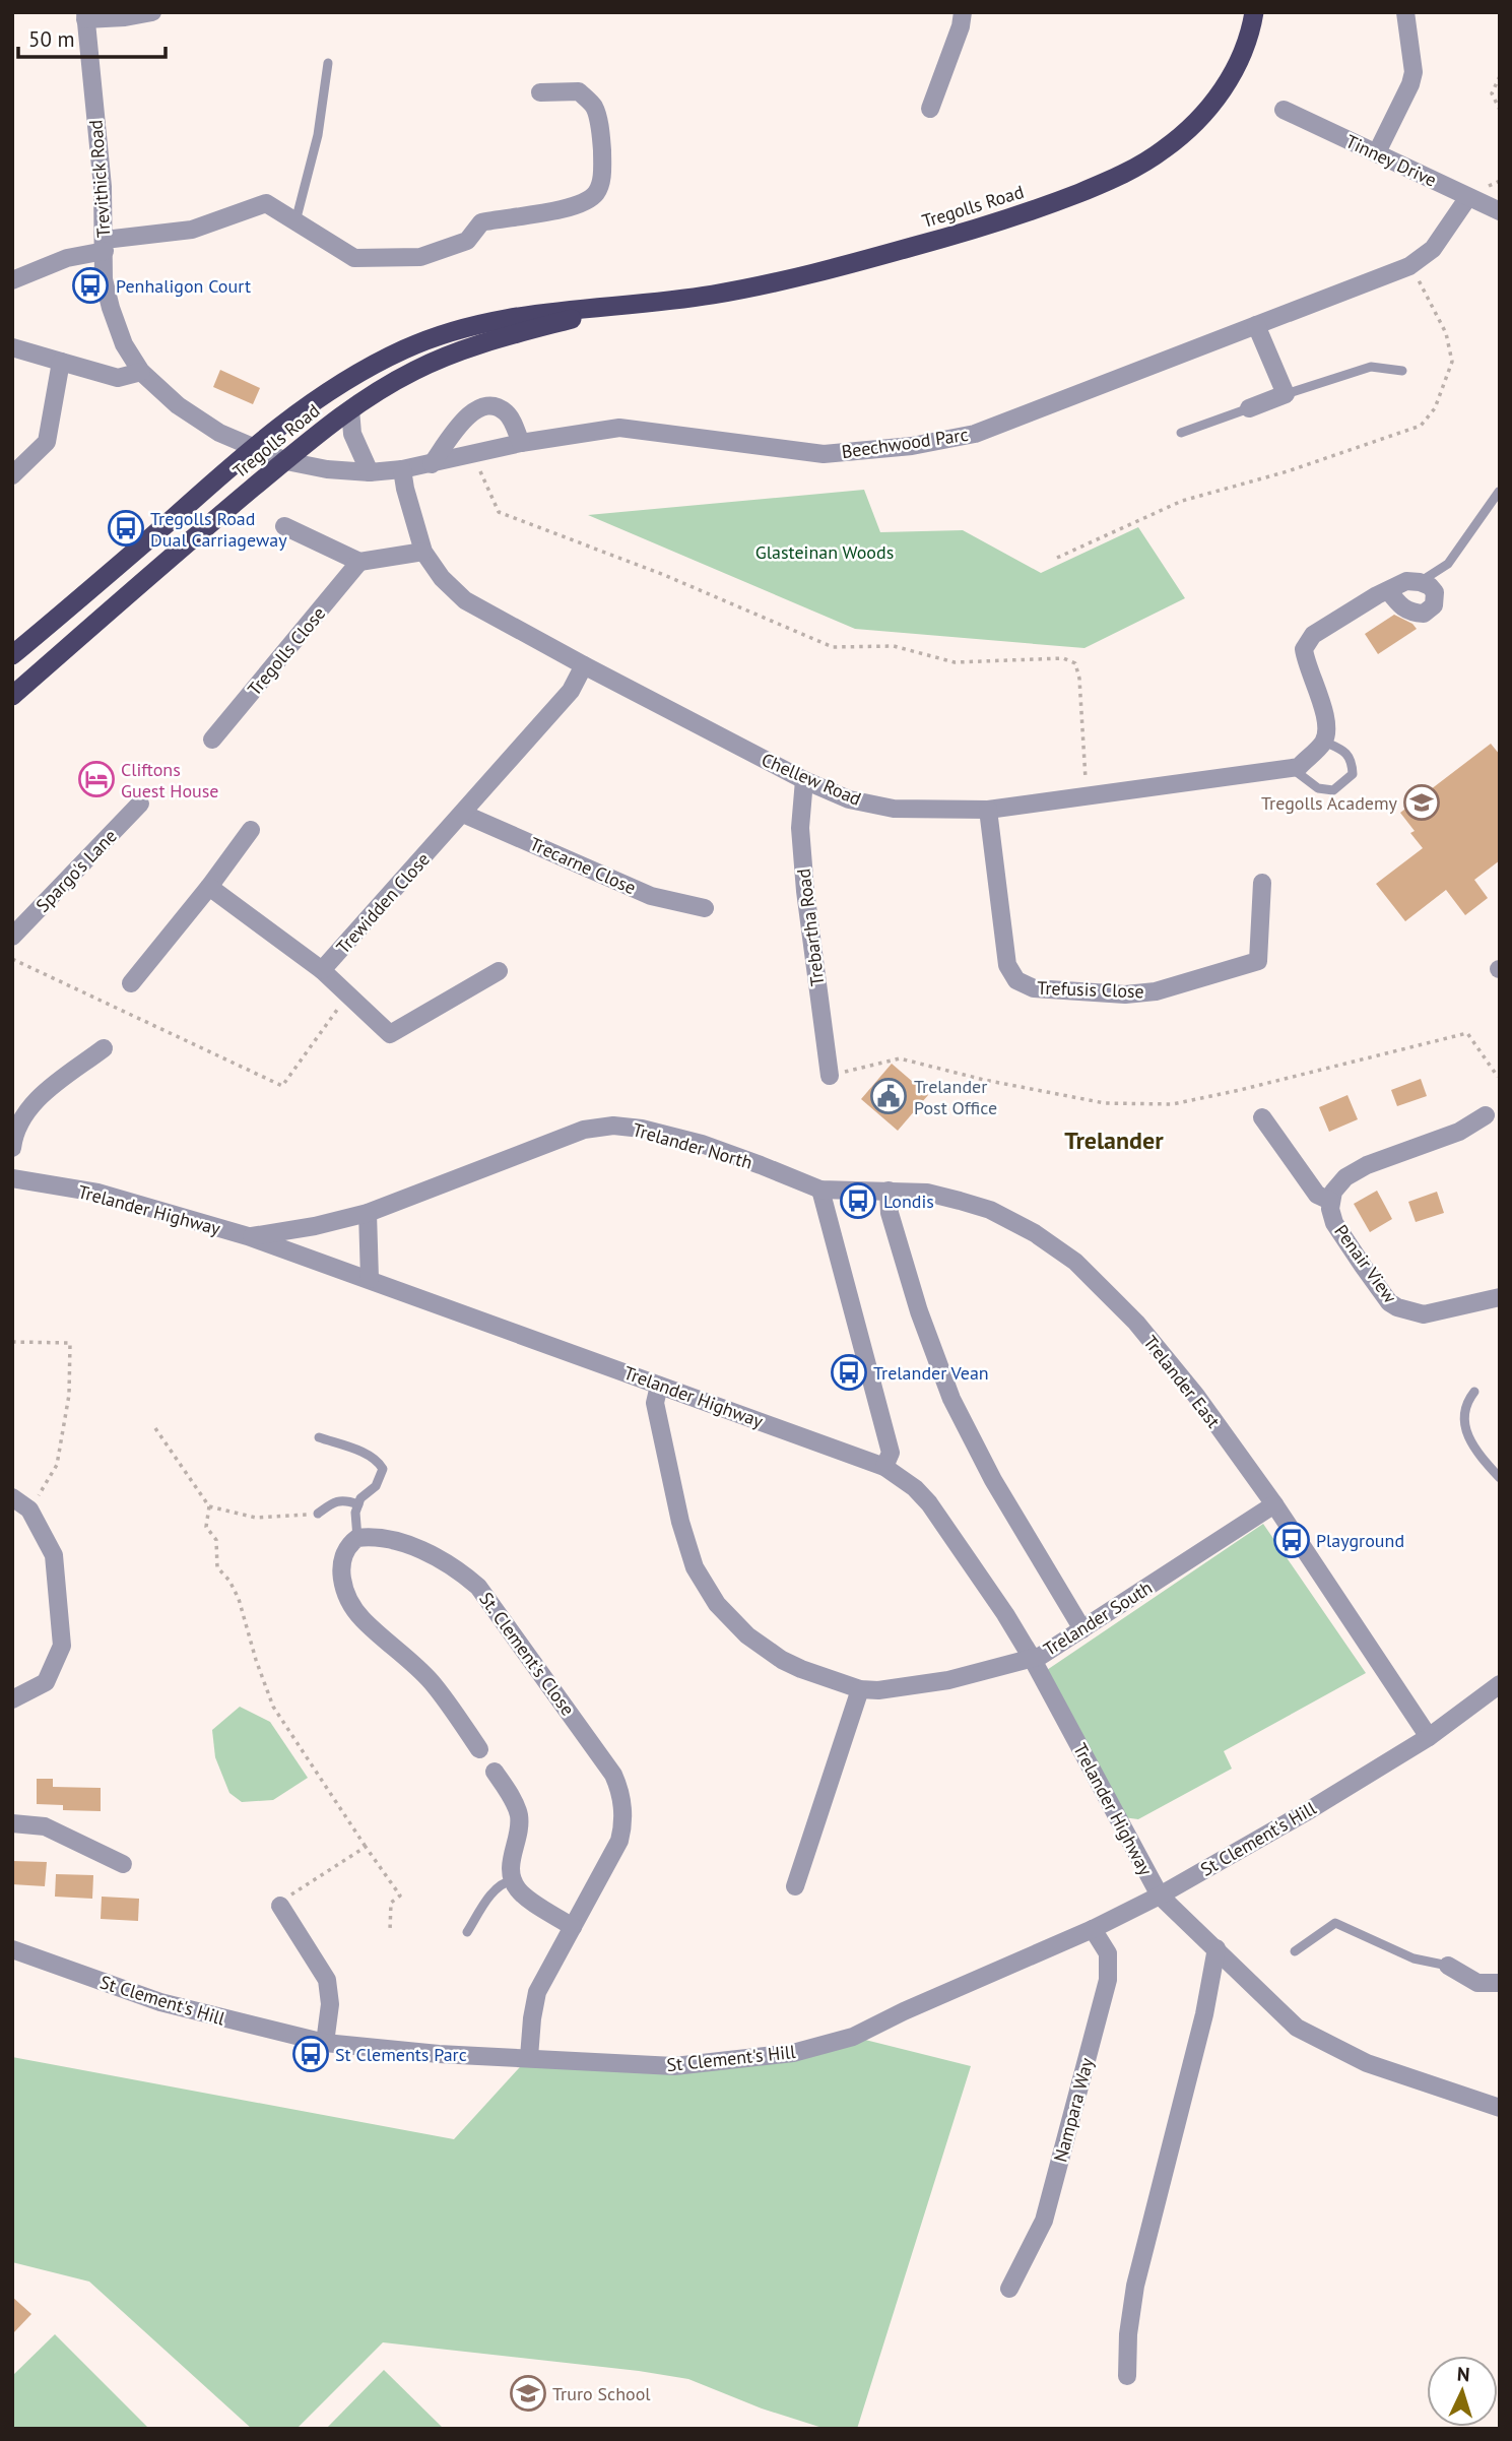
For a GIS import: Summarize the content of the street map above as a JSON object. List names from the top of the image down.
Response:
{
  "streets": {
    "highway": ["Tregolls Road"],
    "street": [
      "Tinney Drive",
      "Trevithick Road",
      "Beechwood Parc",
      "Tregolls Close",
      "Chellew Road",
      "Trecarne Close",
      "Spargo's Lane",
      "Trewidden Close",
      "Trebartha Road",
      "Trefusis Close",
      "Trelander North",
      "Trelander Highway",
      "Penair View",
      "Trelander East",
      "Trelander South",
      "St. Clement's Close",
      "St Clement's Hill",
      "Nampara Way"
    ]
  },
  "crossings": [
    ["Tinney Drive", "Beechwood Parc"],
    ["Trevithick Road", "Tregolls Road"],
    ["Trevithick Road", "Beechwood Parc"],
    ["Tregolls Road", "Beechwood Parc"],
    ["Beechwood Parc", "Chellew Road"],
    ["Chellew Road", "Trewidden Close"],
    ["Chellew Road", "Trebartha Road"],
    ["Chellew Road", "Trefusis Close"],
    ["Trecarne Close", "Trewidden Close"],
    ["Trelander North", "Trelander Highway"],
    ["Trelander North", "Trelander East"],
    ["Trelander Highway", "Trelander South"],
    ["Trelander Highway", "St Clement's Hill"],
    ["Trelander East", "Trelander South"],
    ["Trelander East", "St Clement's Hill"],
    ["St. Clement's Close", "St Clement's Hill"],
    ["St Clement's Hill", "Nampara Way"]
  ],
  "districts": ["Trelander"],
  "parks": ["Glasteinan Woods"],
  "places": {
    "bus stop": [
      "Penhaligon Court",
      "Tregolls Road Dual Carriageway",
      "Londis",
      "Trelander Vean",
      "Playground",
      "St Clements Parc"
    ],
    "hotel": ["Cliftons Guest House"],
    "school or university": ["Tregolls Academy", "Truro School"],
    "public building": ["Trelander Post Office"]
  },
  "scale_bar": "50 m",
  "north": "top"
}
